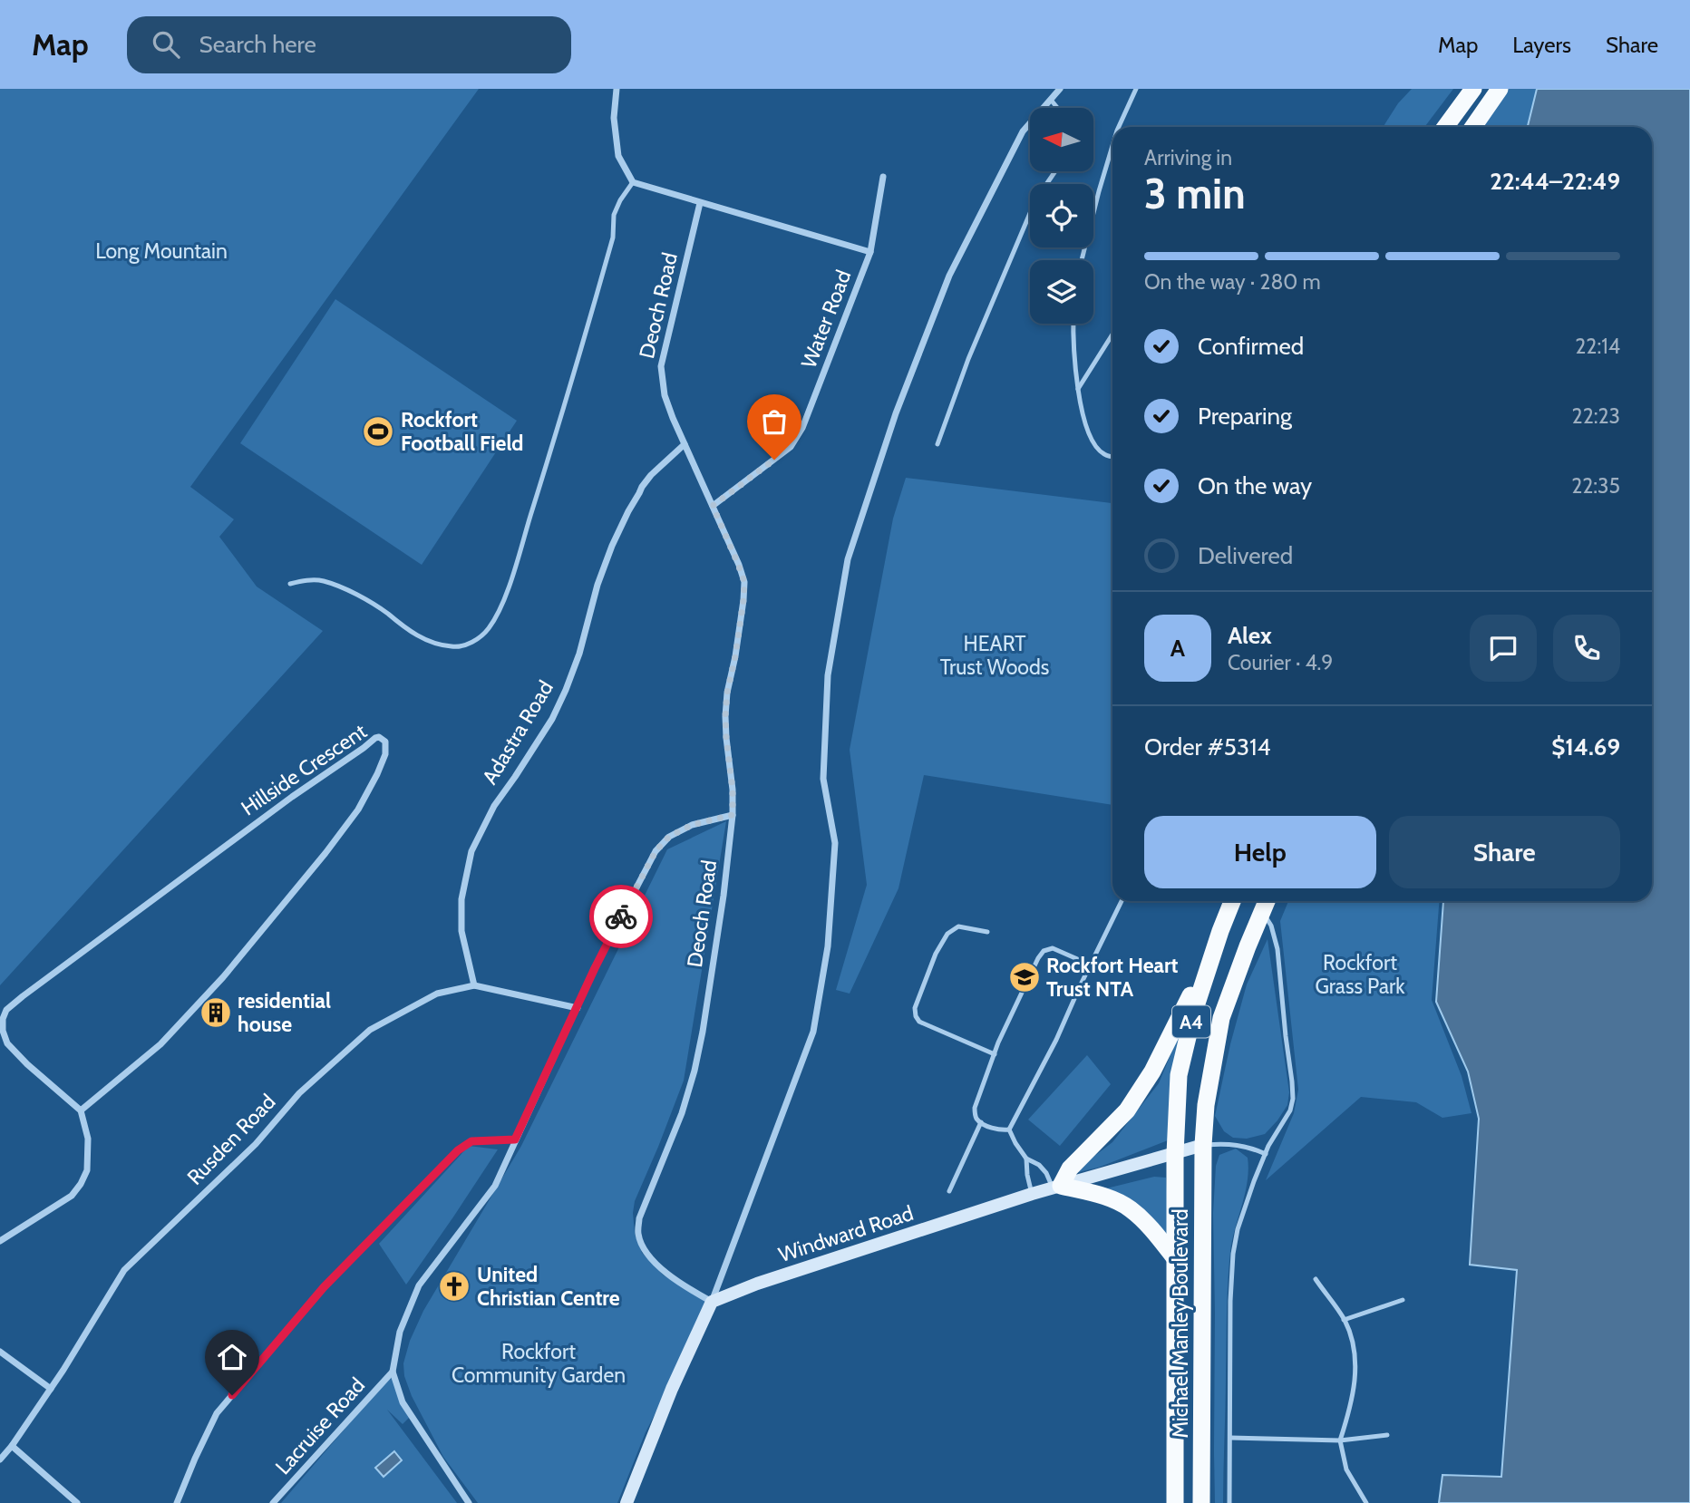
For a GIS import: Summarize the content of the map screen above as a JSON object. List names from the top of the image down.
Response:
{
  "streets": {
    "highway": ["A4", "Michael Manley Boulevard"],
    "main road": ["Windward Road"],
    "street": [
      "Deoch Road",
      "Water Road",
      "Adastra Road",
      "Hillside Crescent",
      "Rusden Road",
      "Lacruise Road"
    ]
  },
  "crossings": [
    ["Deoch Road", "Water Road"],
    ["Deoch Road", "Adastra Road"],
    ["Deoch Road", "Windward Road"],
    ["Adastra Road", "Rusden Road"],
    ["A4", "Windward Road"],
    ["A4", "Michael Manley Boulevard"],
    ["Windward Road", "Michael Manley Boulevard"]
  ],
  "parks": [
    "Long Mountain",
    "HEART Trust Woods",
    "Rockfort Grass Park",
    "Rockfort Community Garden"
  ],
  "places": {
    "sports": ["Rockfort Football Field"],
    "school or university": ["Rockfort Heart Trust NTA"],
    "building": ["residential house"],
    "church": ["United Christian Centre"]
  },
  "north": "left",
  "page": {
    "header": "Map",
    "search": "Search here",
    "nav": ["Map", "Layers", "Share"],
    "heading": ["3 min", "Arriving in", "22:44–22:49"],
    "panel": [
      "Alex",
      "Courier · 4.9",
      "Order #5314",
      "$14.69"
    ],
    "bar": "On the way · 280 m",
    "list": [
      ["Confirmed", "22:14"],
      ["Preparing", "22:23"],
      ["On the way", "22:35"],
      "Delivered"
    ],
    "round": "A",
    "buttons": ["Help", "Share"]
  }
}
